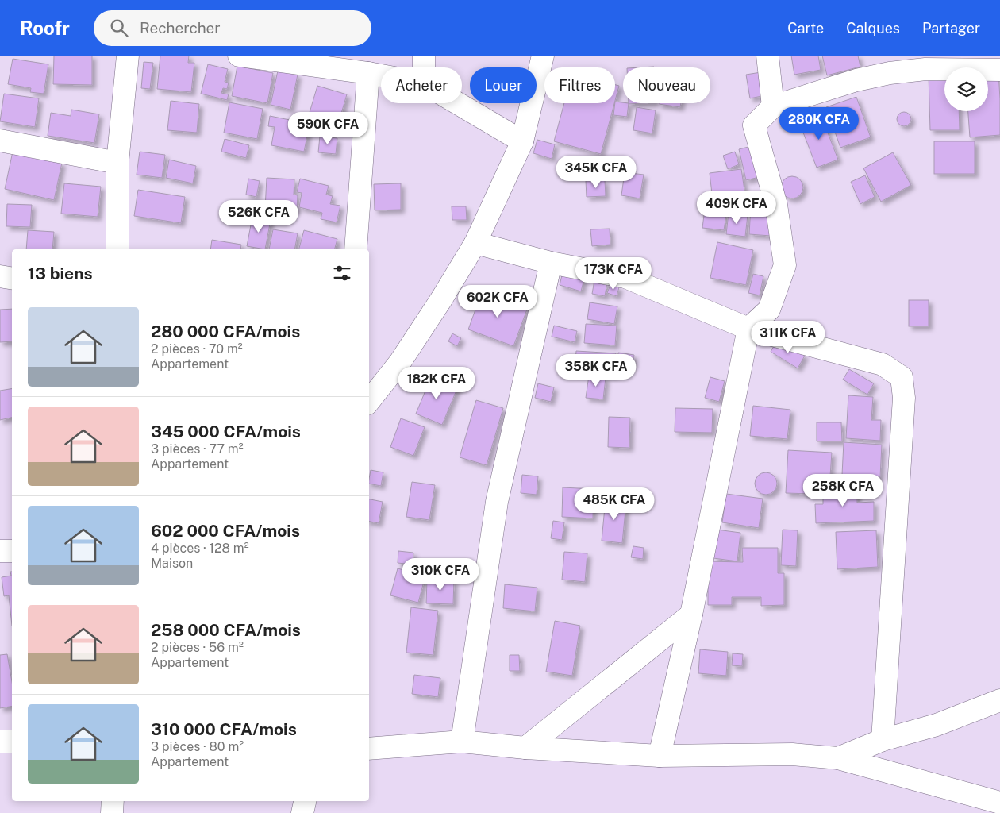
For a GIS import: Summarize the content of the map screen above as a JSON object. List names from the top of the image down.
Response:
{
  "page": {
    "header": "Roofr",
    "search": "Rechercher",
    "nav": ["Carte", "Calques", "Partager"],
    "chip": [
      "Acheter",
      "Louer",
      "Filtres",
      "Nouveau"
    ],
    "price": [
      "280K CFA",
      "590K CFA",
      "345K CFA",
      "409K CFA",
      "526K CFA",
      "173K CFA",
      "602K CFA",
      "311K CFA",
      "358K CFA",
      "182K CFA",
      "258K CFA",
      "485K CFA",
      "310K CFA"
    ],
    "heading": "13 biens",
    "list": [
      {
        "name": "280 000 CFA/mois",
        "note": "2 pièces · 70 m² · Appartement"
      },
      {
        "name": "345 000 CFA/mois",
        "note": "3 pièces · 77 m² · Appartement"
      },
      {
        "name": "602 000 CFA/mois",
        "note": "4 pièces · 128 m² · Maison"
      },
      {
        "name": "258 000 CFA/mois",
        "note": "2 pièces · 56 m² · Appartement"
      },
      {
        "name": "310 000 CFA/mois",
        "note": "3 pièces · 80 m² · Appartement"
      }
    ]
  }
}
